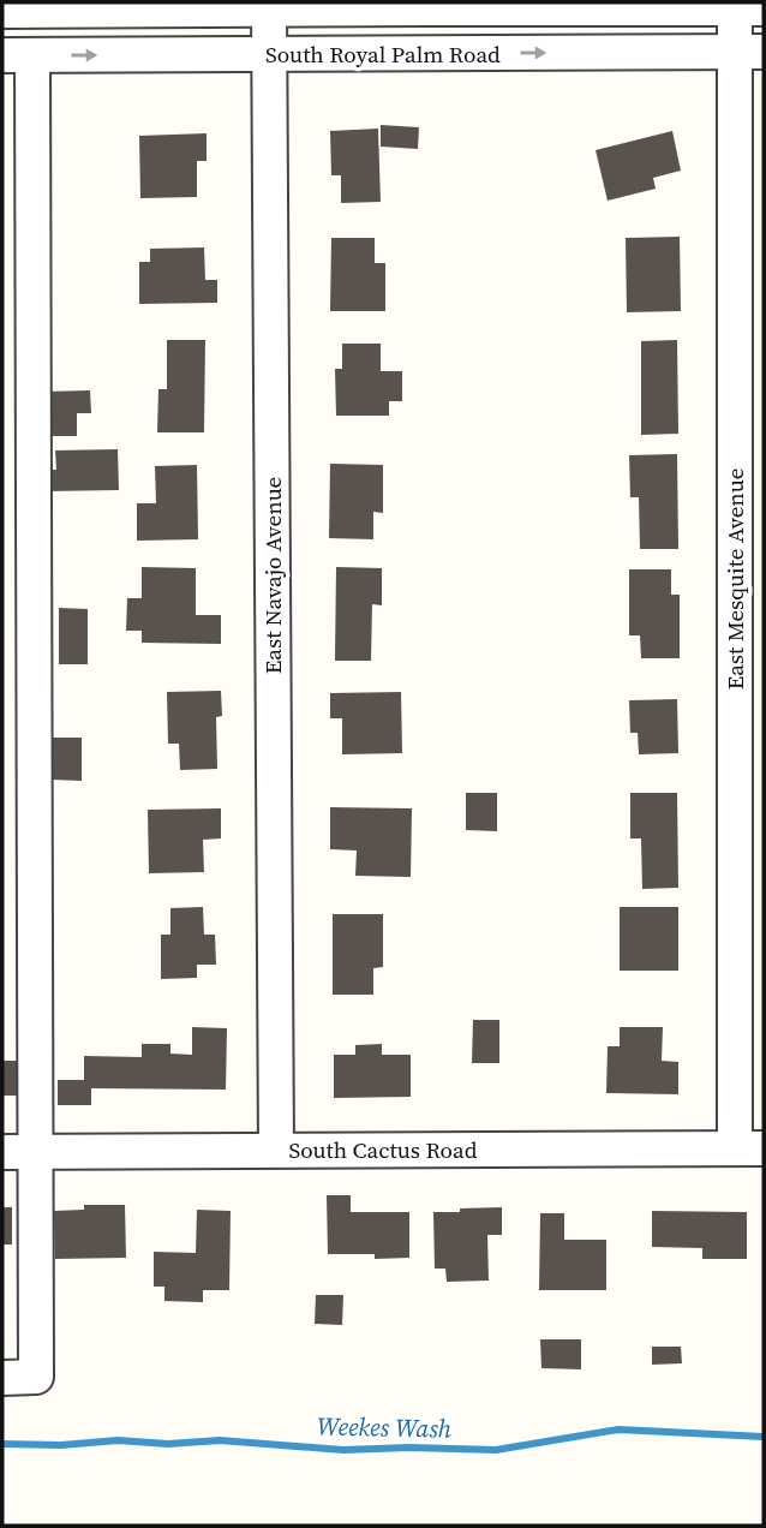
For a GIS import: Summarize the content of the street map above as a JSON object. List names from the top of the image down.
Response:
{
  "streets": {
    "street": [
      "South Royal Palm Road",
      "East Navajo Avenue",
      "East Mesquite Avenue",
      "South Cactus Road"
    ]
  },
  "crossings": [
    ["South Royal Palm Road", "East Navajo Avenue"],
    ["South Royal Palm Road", "East Mesquite Avenue"],
    ["East Navajo Avenue", "South Cactus Road"],
    ["East Mesquite Avenue", "South Cactus Road"]
  ],
  "water": ["Weekes Wash"]
}
